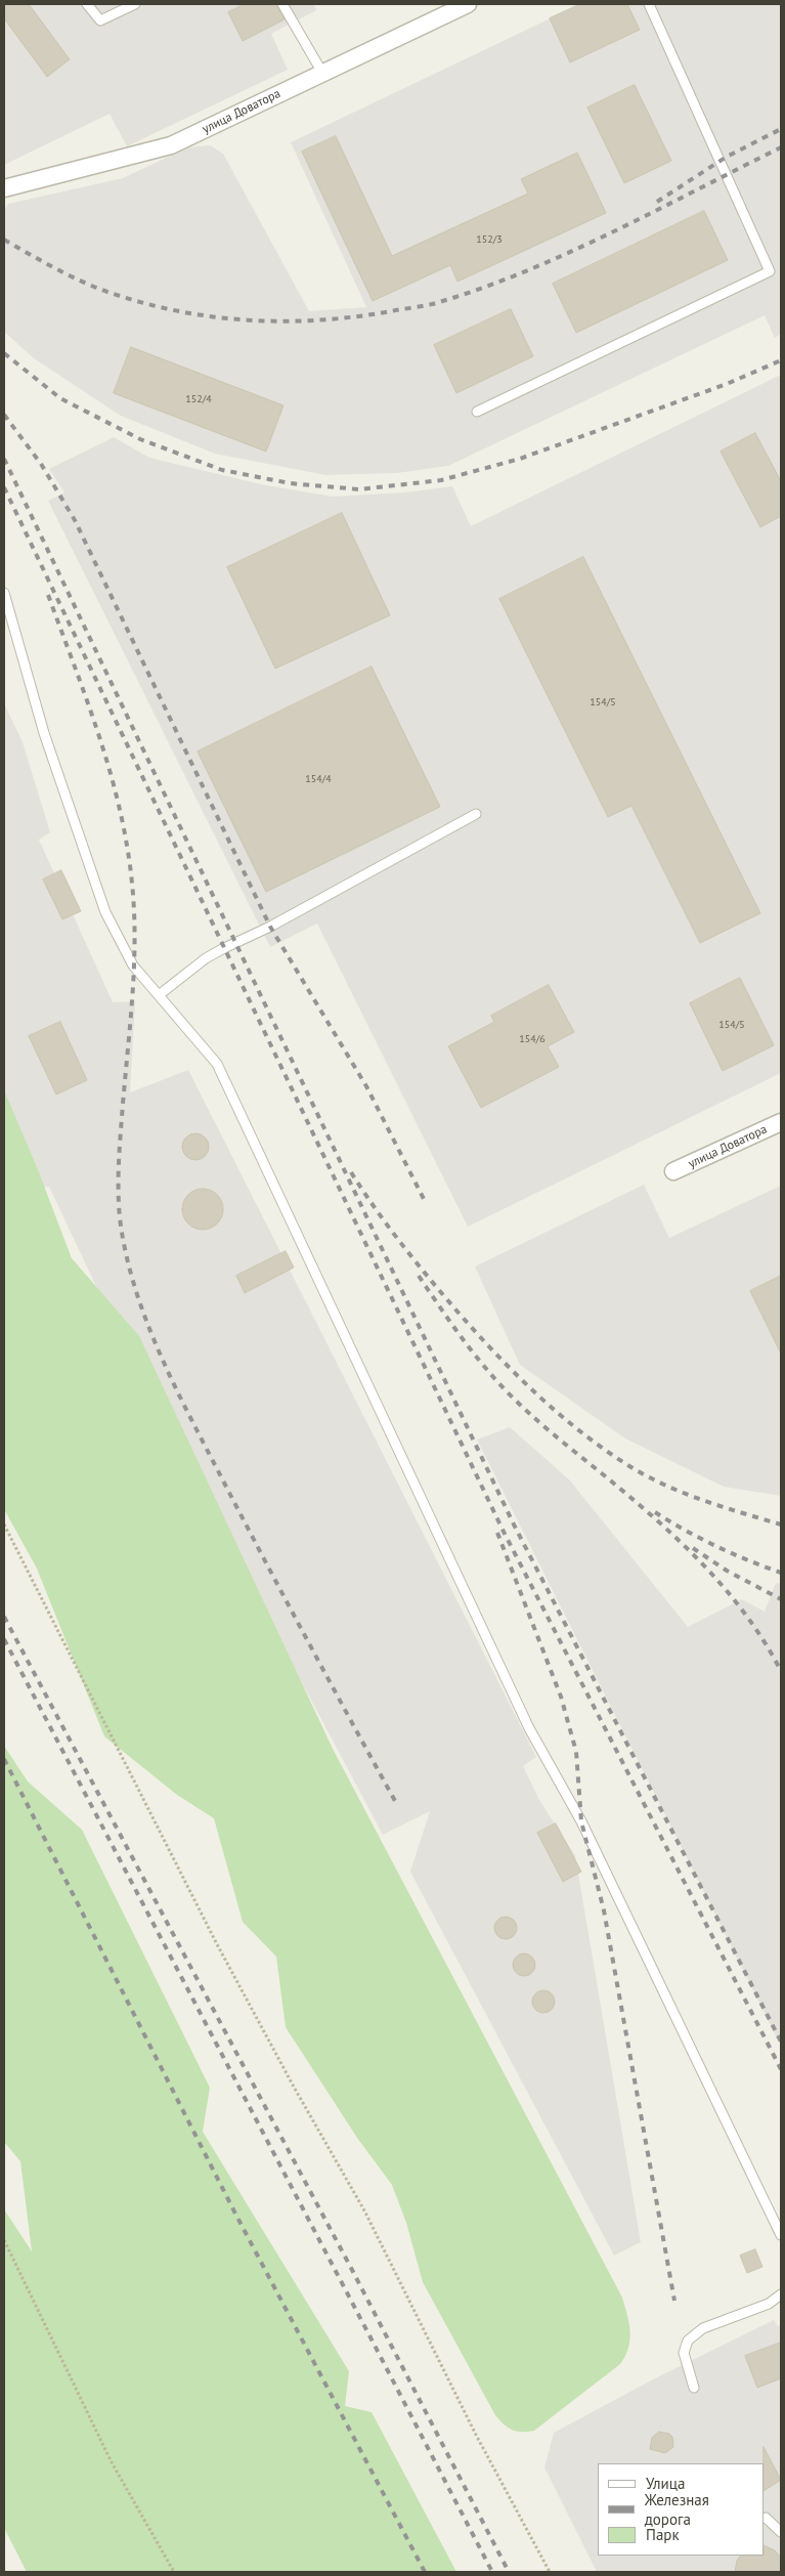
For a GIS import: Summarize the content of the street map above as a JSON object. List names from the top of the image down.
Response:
{
  "streets": {
    "street": ["улица Доватора"]
  },
  "house_numbers": [
    "152/3",
    "152/4",
    "154/5",
    "154/4",
    "154/5",
    "154/6"
  ],
  "legend": ["Улица", "Железная дорога", "Парк"]
}
